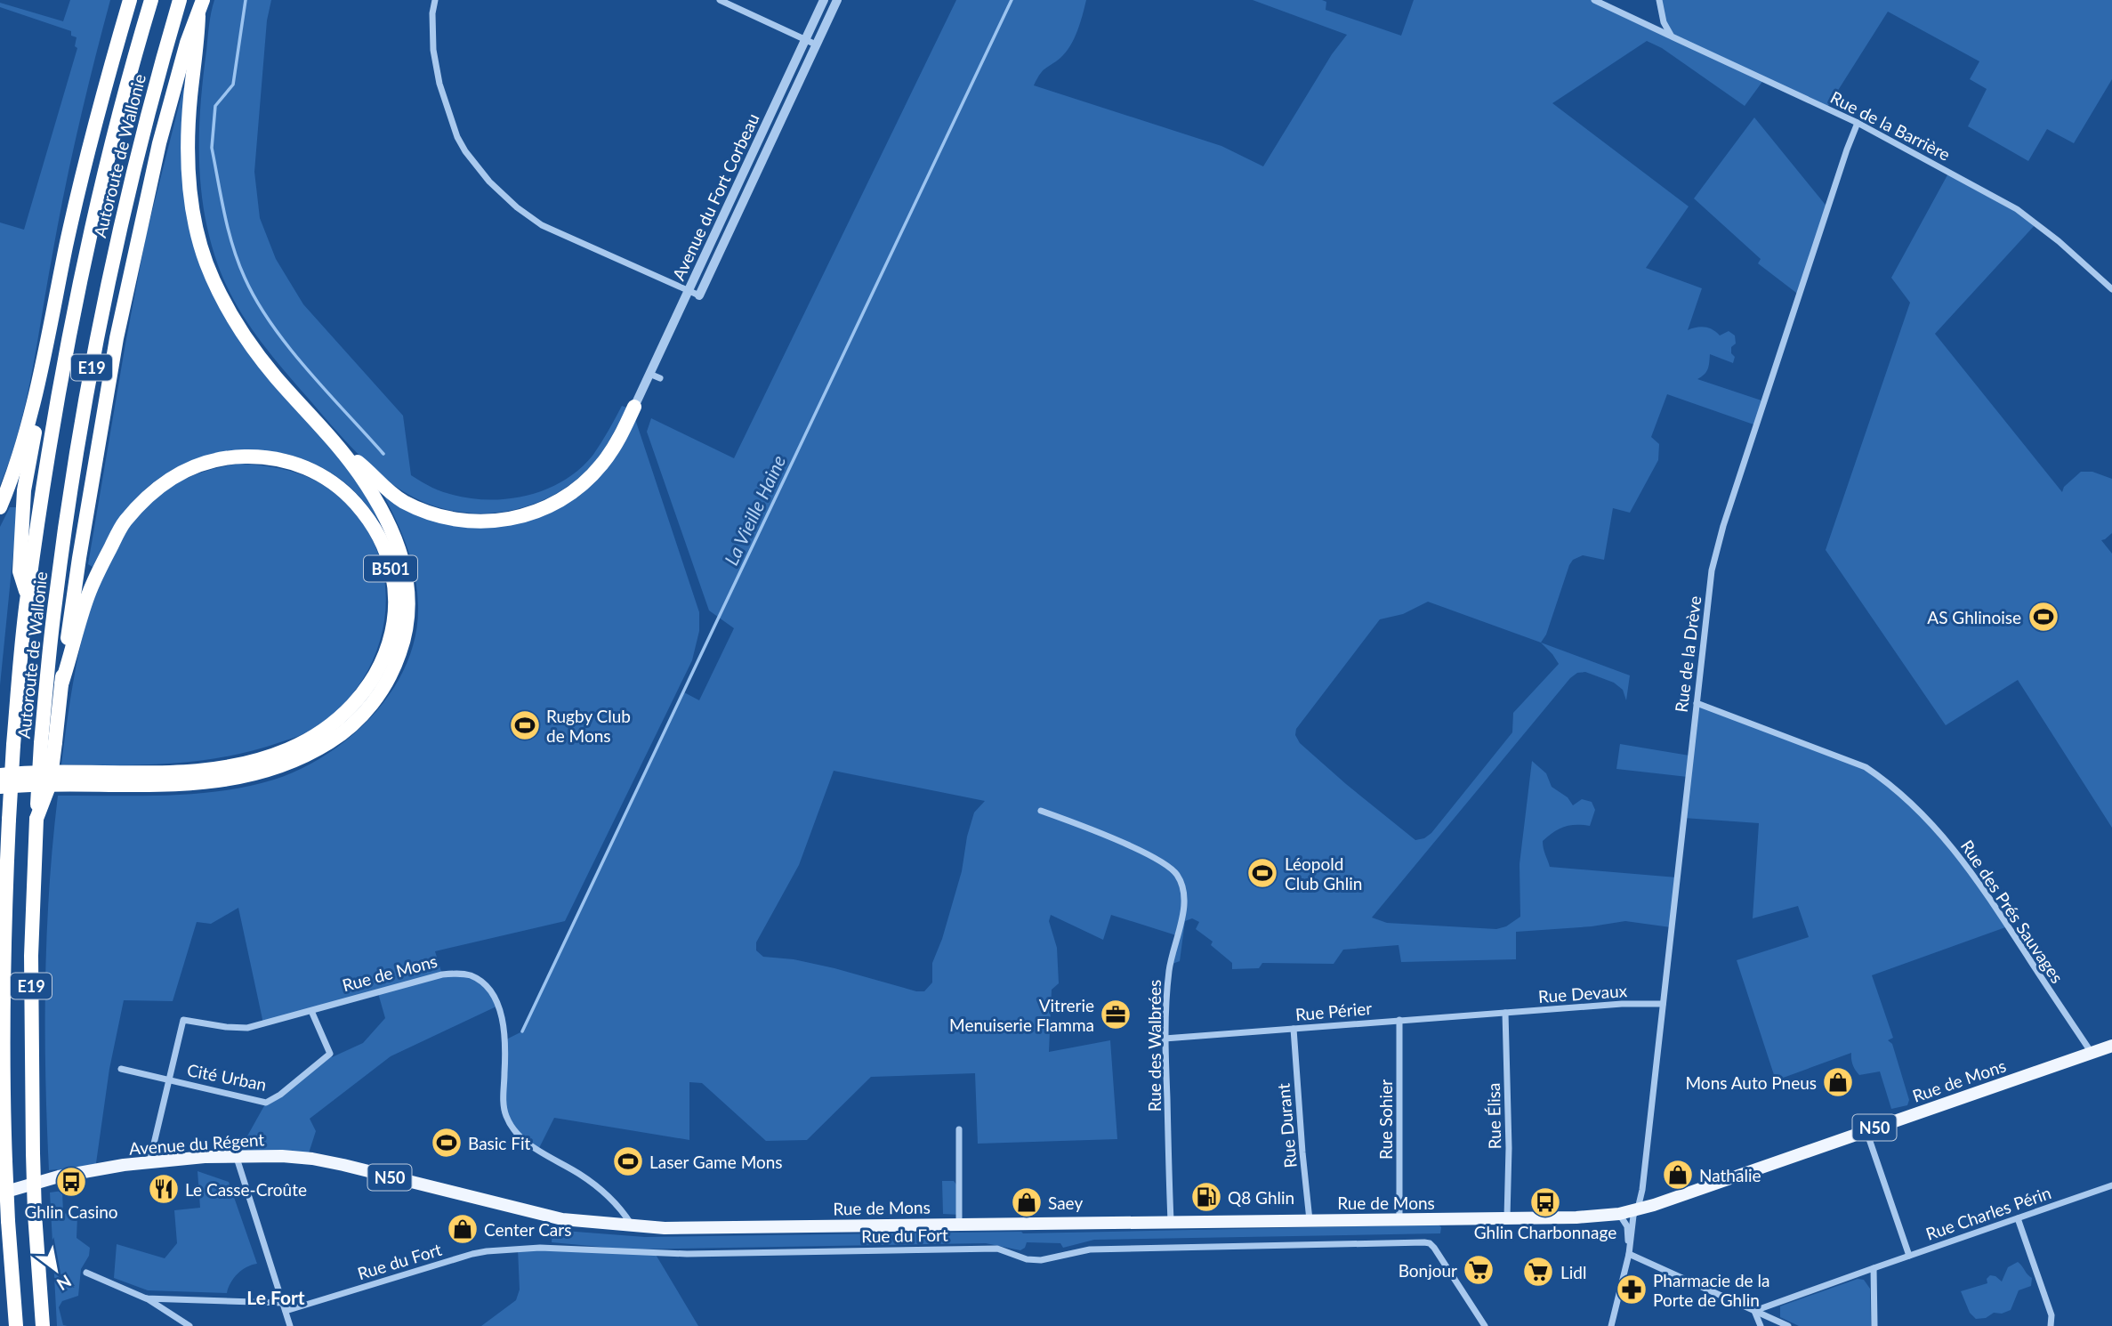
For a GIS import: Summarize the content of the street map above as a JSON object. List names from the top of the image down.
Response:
{
  "streets": {
    "highway": ["Autoroute de Wallonie", "E19", "B501"],
    "main road": ["Rue de Mons", "N50", "Avenue du Régent"],
    "street": [
      "Rue de la Barrière",
      "Avenue du Fort Corbeau",
      "Rue de la Drève",
      "Rue des Prés Sauvages",
      "Rue Devaux",
      "Rue Périer",
      "Rue des Walbrées",
      "Cité Urban",
      "Rue Élisa",
      "Rue Sohier",
      "Rue Durant",
      "Rue Charles Périn",
      "Rue du Fort"
    ]
  },
  "crossings": [
    ["Rue de la Barrière", "Rue de la Drève"],
    ["Rue de la Drève", "Rue des Prés Sauvages"],
    ["Rue de la Drève", "Rue de Mons"],
    ["Rue de la Drève", "Rue Devaux"],
    ["Rue des Prés Sauvages", "Rue de Mons"],
    ["Rue de Mons", "Rue des Walbrées"],
    ["Rue de Mons", "Cité Urban"],
    ["Rue de Mons", "Rue Élisa"],
    ["Rue de Mons", "Rue Sohier"],
    ["Rue de Mons", "Rue Durant"],
    ["Rue de Mons", "Avenue du Régent"],
    ["Rue Devaux", "Rue Périer"],
    ["Rue Devaux", "Rue Élisa"],
    ["Rue Périer", "Rue des Walbrées"],
    ["Rue Périer", "Rue Élisa"],
    ["Rue Périer", "Rue Sohier"],
    ["Rue Périer", "Rue Durant"],
    ["Cité Urban", "Avenue du Régent"]
  ],
  "districts": ["Le Fort"],
  "water": ["La Vieille Haine"],
  "places": {
    "sports": [
      "AS Ghlinoise",
      "Rugby Club de Mons",
      "Léopold Club Ghlin",
      "Basic Fit",
      "Laser Game Mons"
    ],
    "office": ["Vitrerie Menuiserie Flamma"],
    "shop": [
      "Mons Auto Pneus",
      "Nathalie",
      "Saey",
      "Center Cars"
    ],
    "bus stop": ["Ghlin Casino", "Ghlin Charbonnage"],
    "restaurant": ["Le Casse-Croûte"],
    "fuel station": ["Q8 Ghlin"],
    "supermarket": ["Bonjour", "Lidl"],
    "pharmacy": ["Pharmacie de la Porte de Ghlin"]
  },
  "north": "bottom right"
}
